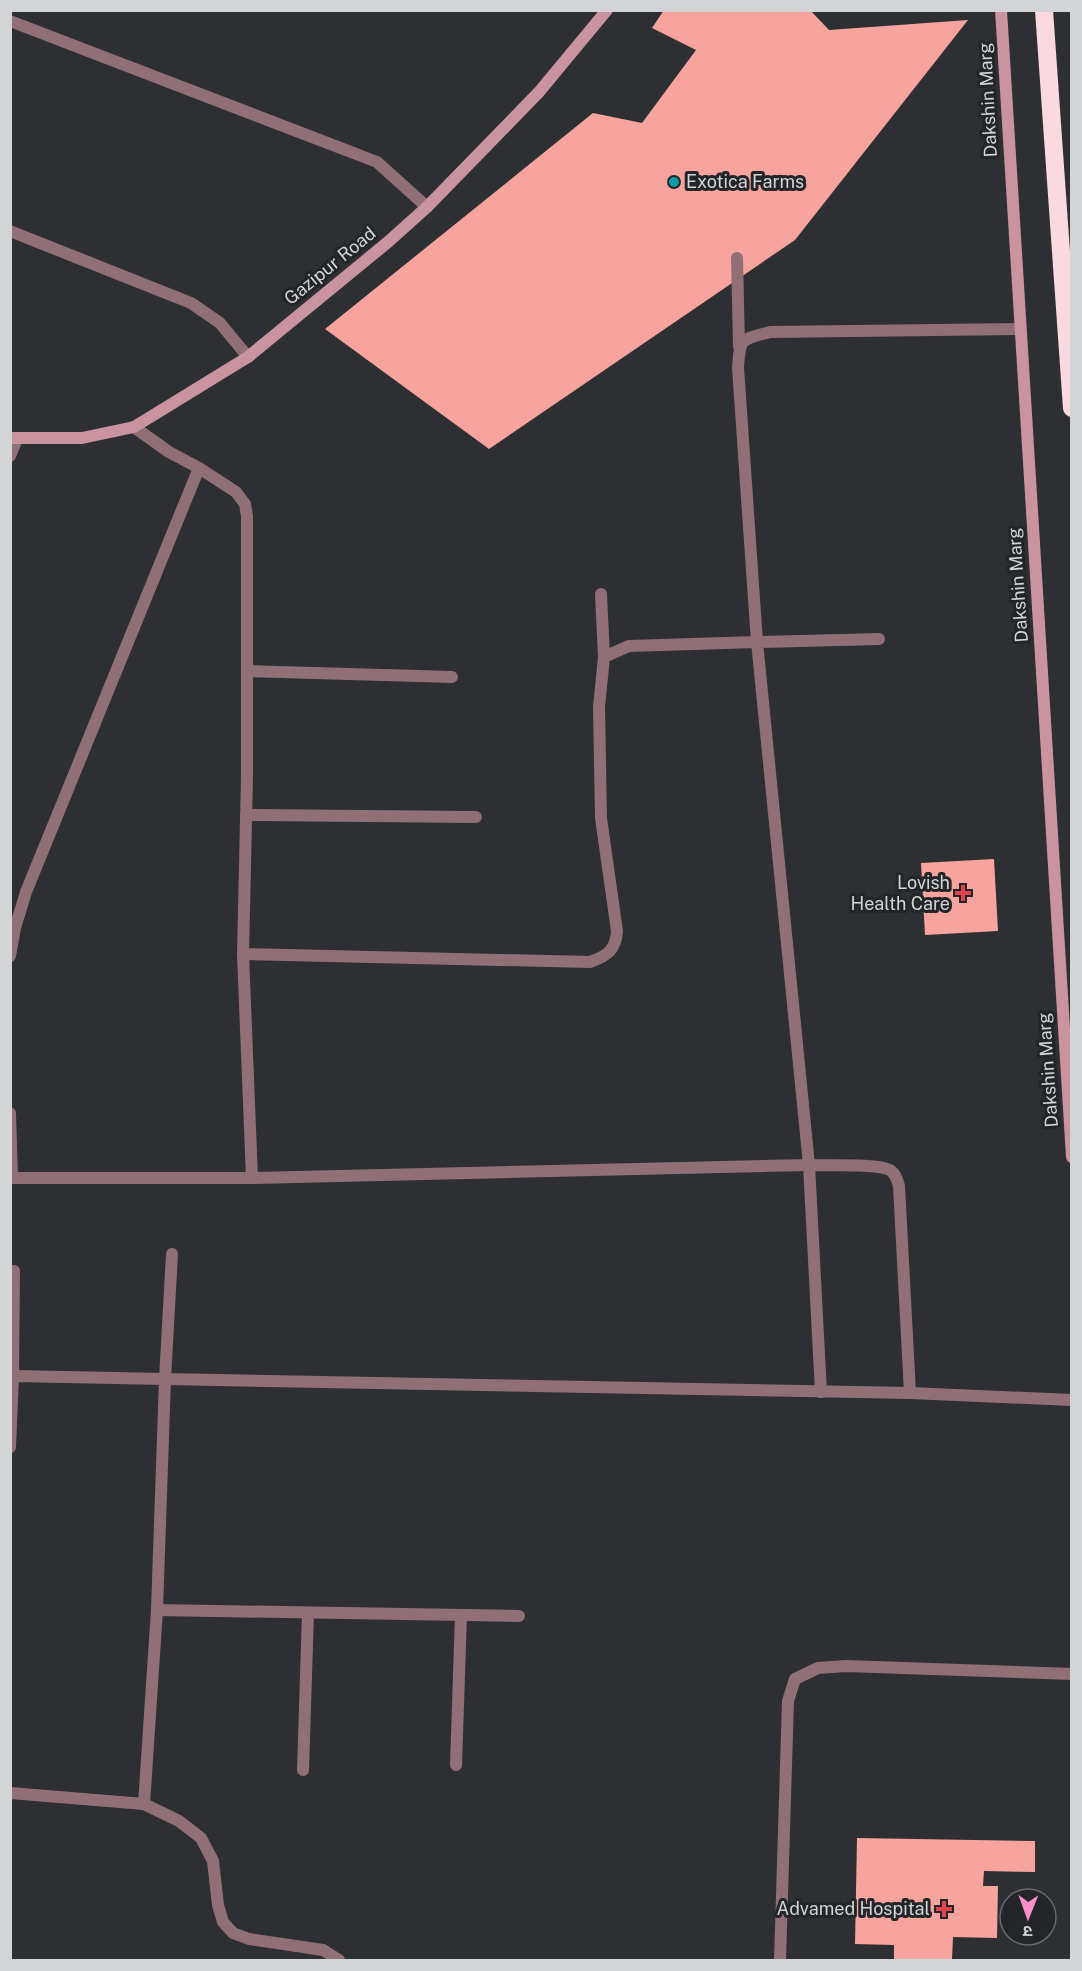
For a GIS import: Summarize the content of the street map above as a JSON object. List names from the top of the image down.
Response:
{
  "streets": {
    "street": ["Dakshin Marg", "Gazipur Road"]
  },
  "places": {
    "other": ["Exotica Farms"],
    "health": ["Lovish Health Care", "Advamed Hospital"]
  },
  "north": "bottom"
}
